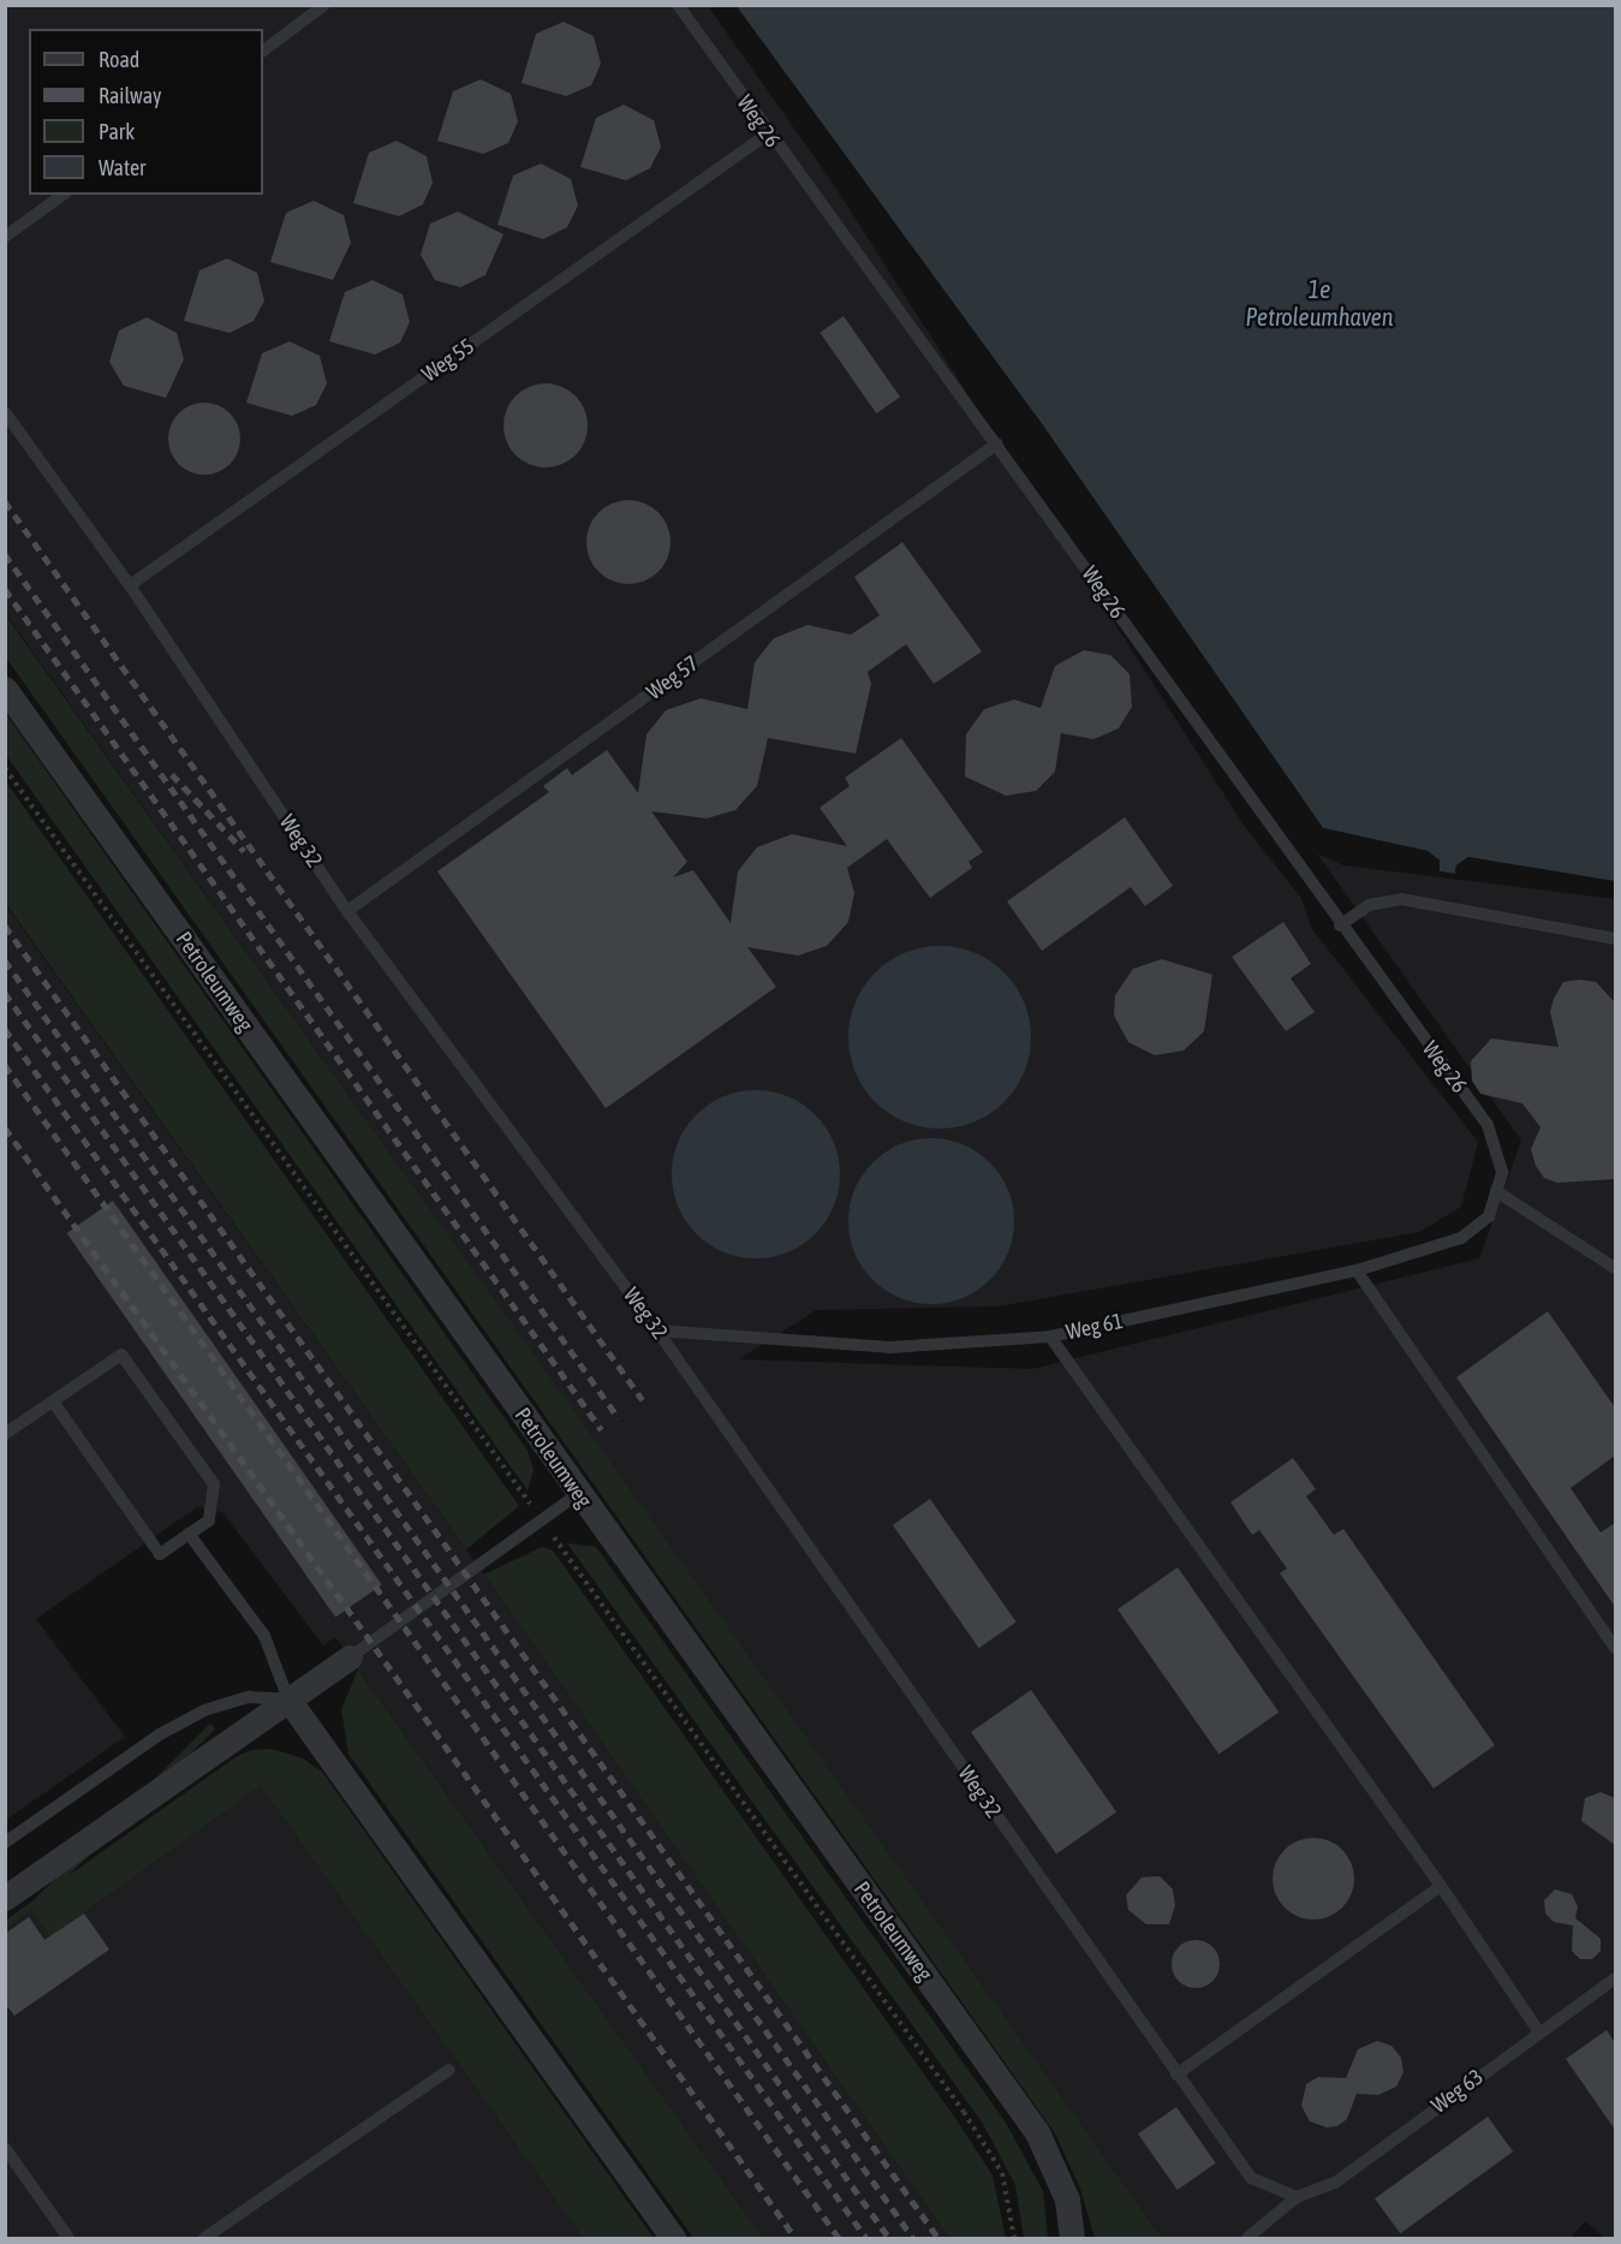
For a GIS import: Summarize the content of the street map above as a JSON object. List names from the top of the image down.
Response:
{
  "streets": {
    "street": ["Petroleumweg"],
    "lane": [
      "Weg 26",
      "Weg 55",
      "Weg 57",
      "Weg 32",
      "Weg 61",
      "Weg 63"
    ]
  },
  "crossings": [
    ["Weg 26", "Weg 55"],
    ["Weg 26", "Weg 57"],
    ["Weg 26", "Weg 61"],
    ["Weg 55", "Weg 32"],
    ["Weg 57", "Weg 32"],
    ["Weg 32", "Weg 61"],
    ["Weg 32", "Weg 63"]
  ],
  "water": ["1e Petroleumhaven"],
  "legend": [
    "Road",
    "Railway",
    "Park",
    "Water"
  ]
}
